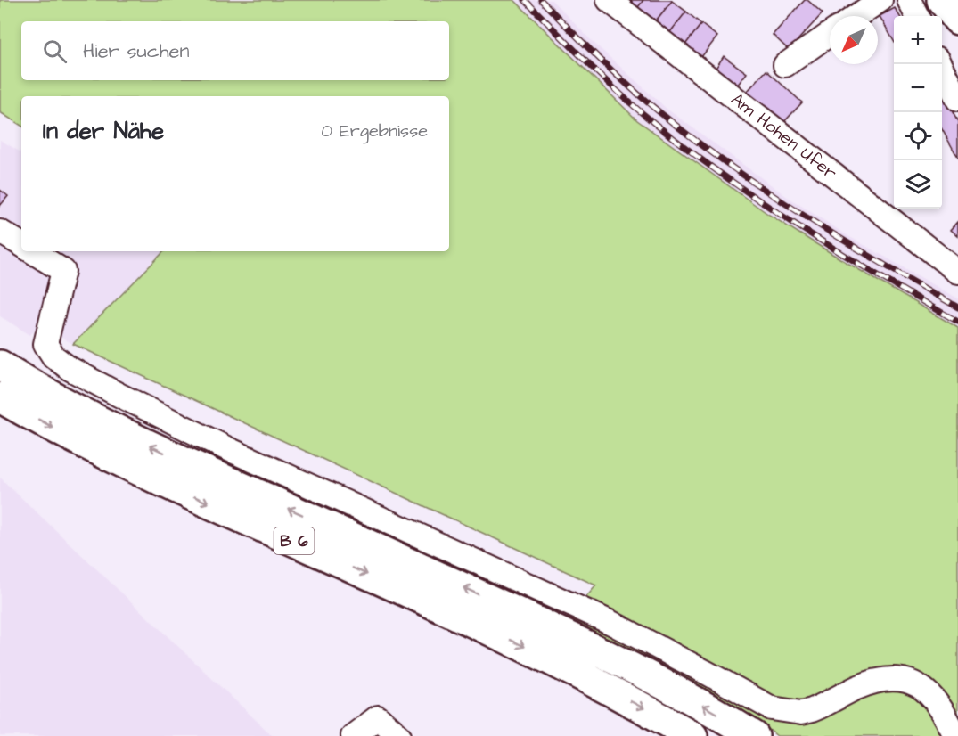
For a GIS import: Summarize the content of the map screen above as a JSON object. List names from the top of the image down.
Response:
{
  "streets": {
    "main road": ["B 6"],
    "street": ["Am Hohen Ufer"]
  },
  "north": "bottom left",
  "page": {
    "map_buttons": ["+", "−"],
    "search": "Hier suchen",
    "heading": ["In der Nähe", "0 Ergebnisse"]
  }
}
